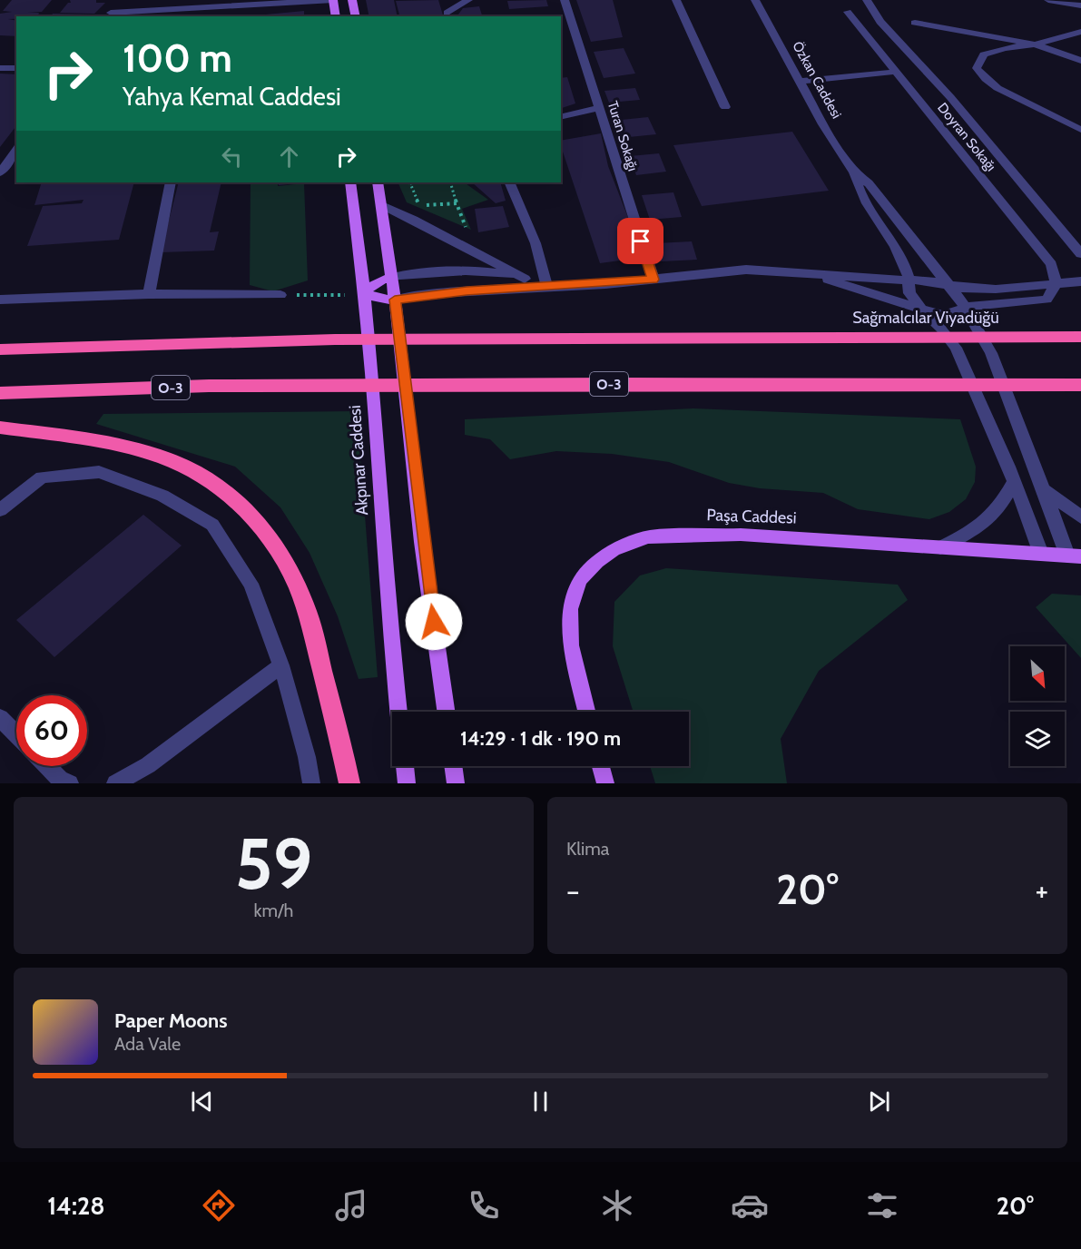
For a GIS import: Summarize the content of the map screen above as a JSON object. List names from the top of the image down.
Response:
{
  "streets": {
    "highway": ["Sağmalcılar Viyadüğü", "O-3"],
    "main road": ["Akpınar Caddesi", "Paşa Caddesi"],
    "street": ["Özkan Caddesi", "Turan Sokağı", "Doyran Sokağı"]
  },
  "crossings": [
    ["Özkan Caddesi", "Paşa Caddesi"]
  ],
  "north": "bottom right",
  "page": {
    "turn": ["100 m", "Yahya Kemal Caddesi"],
    "limit": "60",
    "trip": "14:29 · 1 dk · 190 m",
    "tile": [
      ["59", "km/h"],
      "Klima"
    ],
    "heat": ["−", "20°", "+"],
    "song": ["Paper Moons", "Ada Vale"],
    "tabs": ["14:28", "20°"]
  }
}
